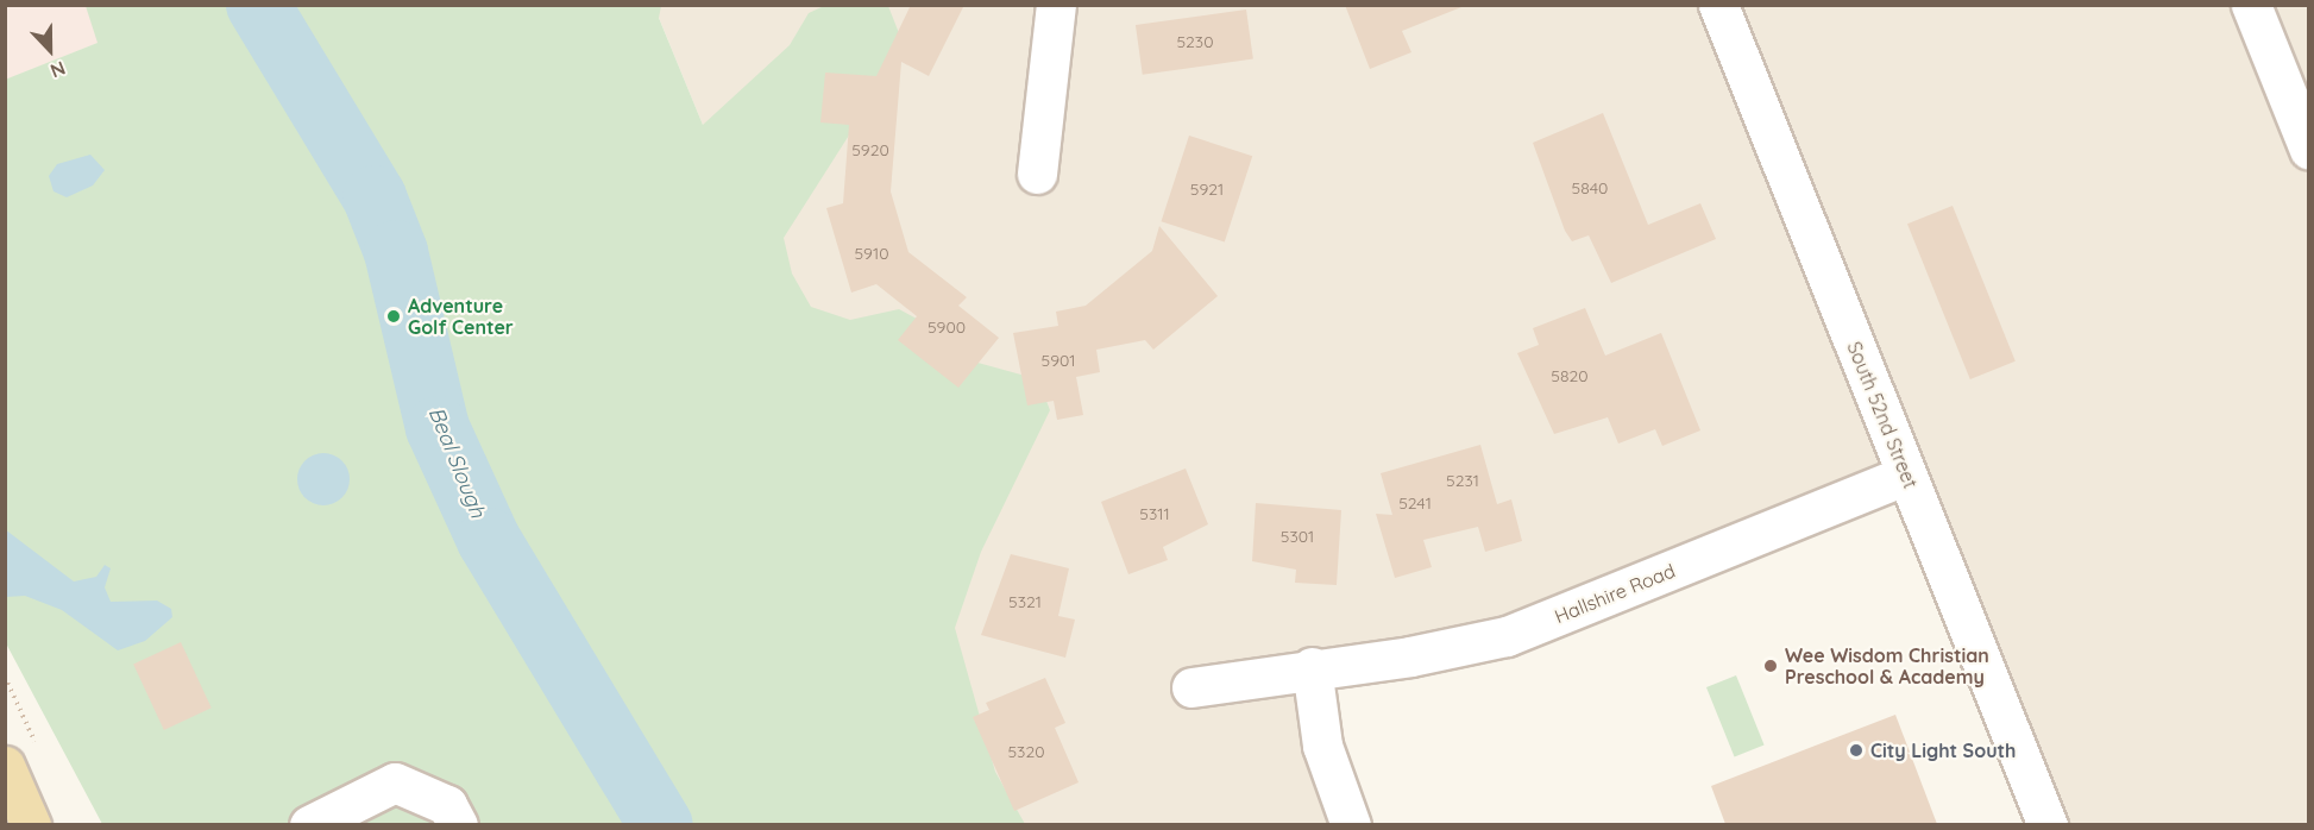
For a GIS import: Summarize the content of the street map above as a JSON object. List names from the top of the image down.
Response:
{
  "streets": {
    "street": ["South 52nd Street", "Hallshire Road"]
  },
  "crossings": [
    ["South 52nd Street", "Hallshire Road"]
  ],
  "water": ["Beal Slough"],
  "places": ["Adventure Golf Center", "Wee Wisdom Christian Preschool & Academy", "City Light South"],
  "house_numbers": [
    "5230",
    "5920",
    "5840",
    "5921",
    "5910",
    "5900",
    "5901",
    "5820",
    "5231",
    "5241",
    "5311",
    "5301",
    "5321",
    "5320"
  ],
  "north": "bottom"
}
